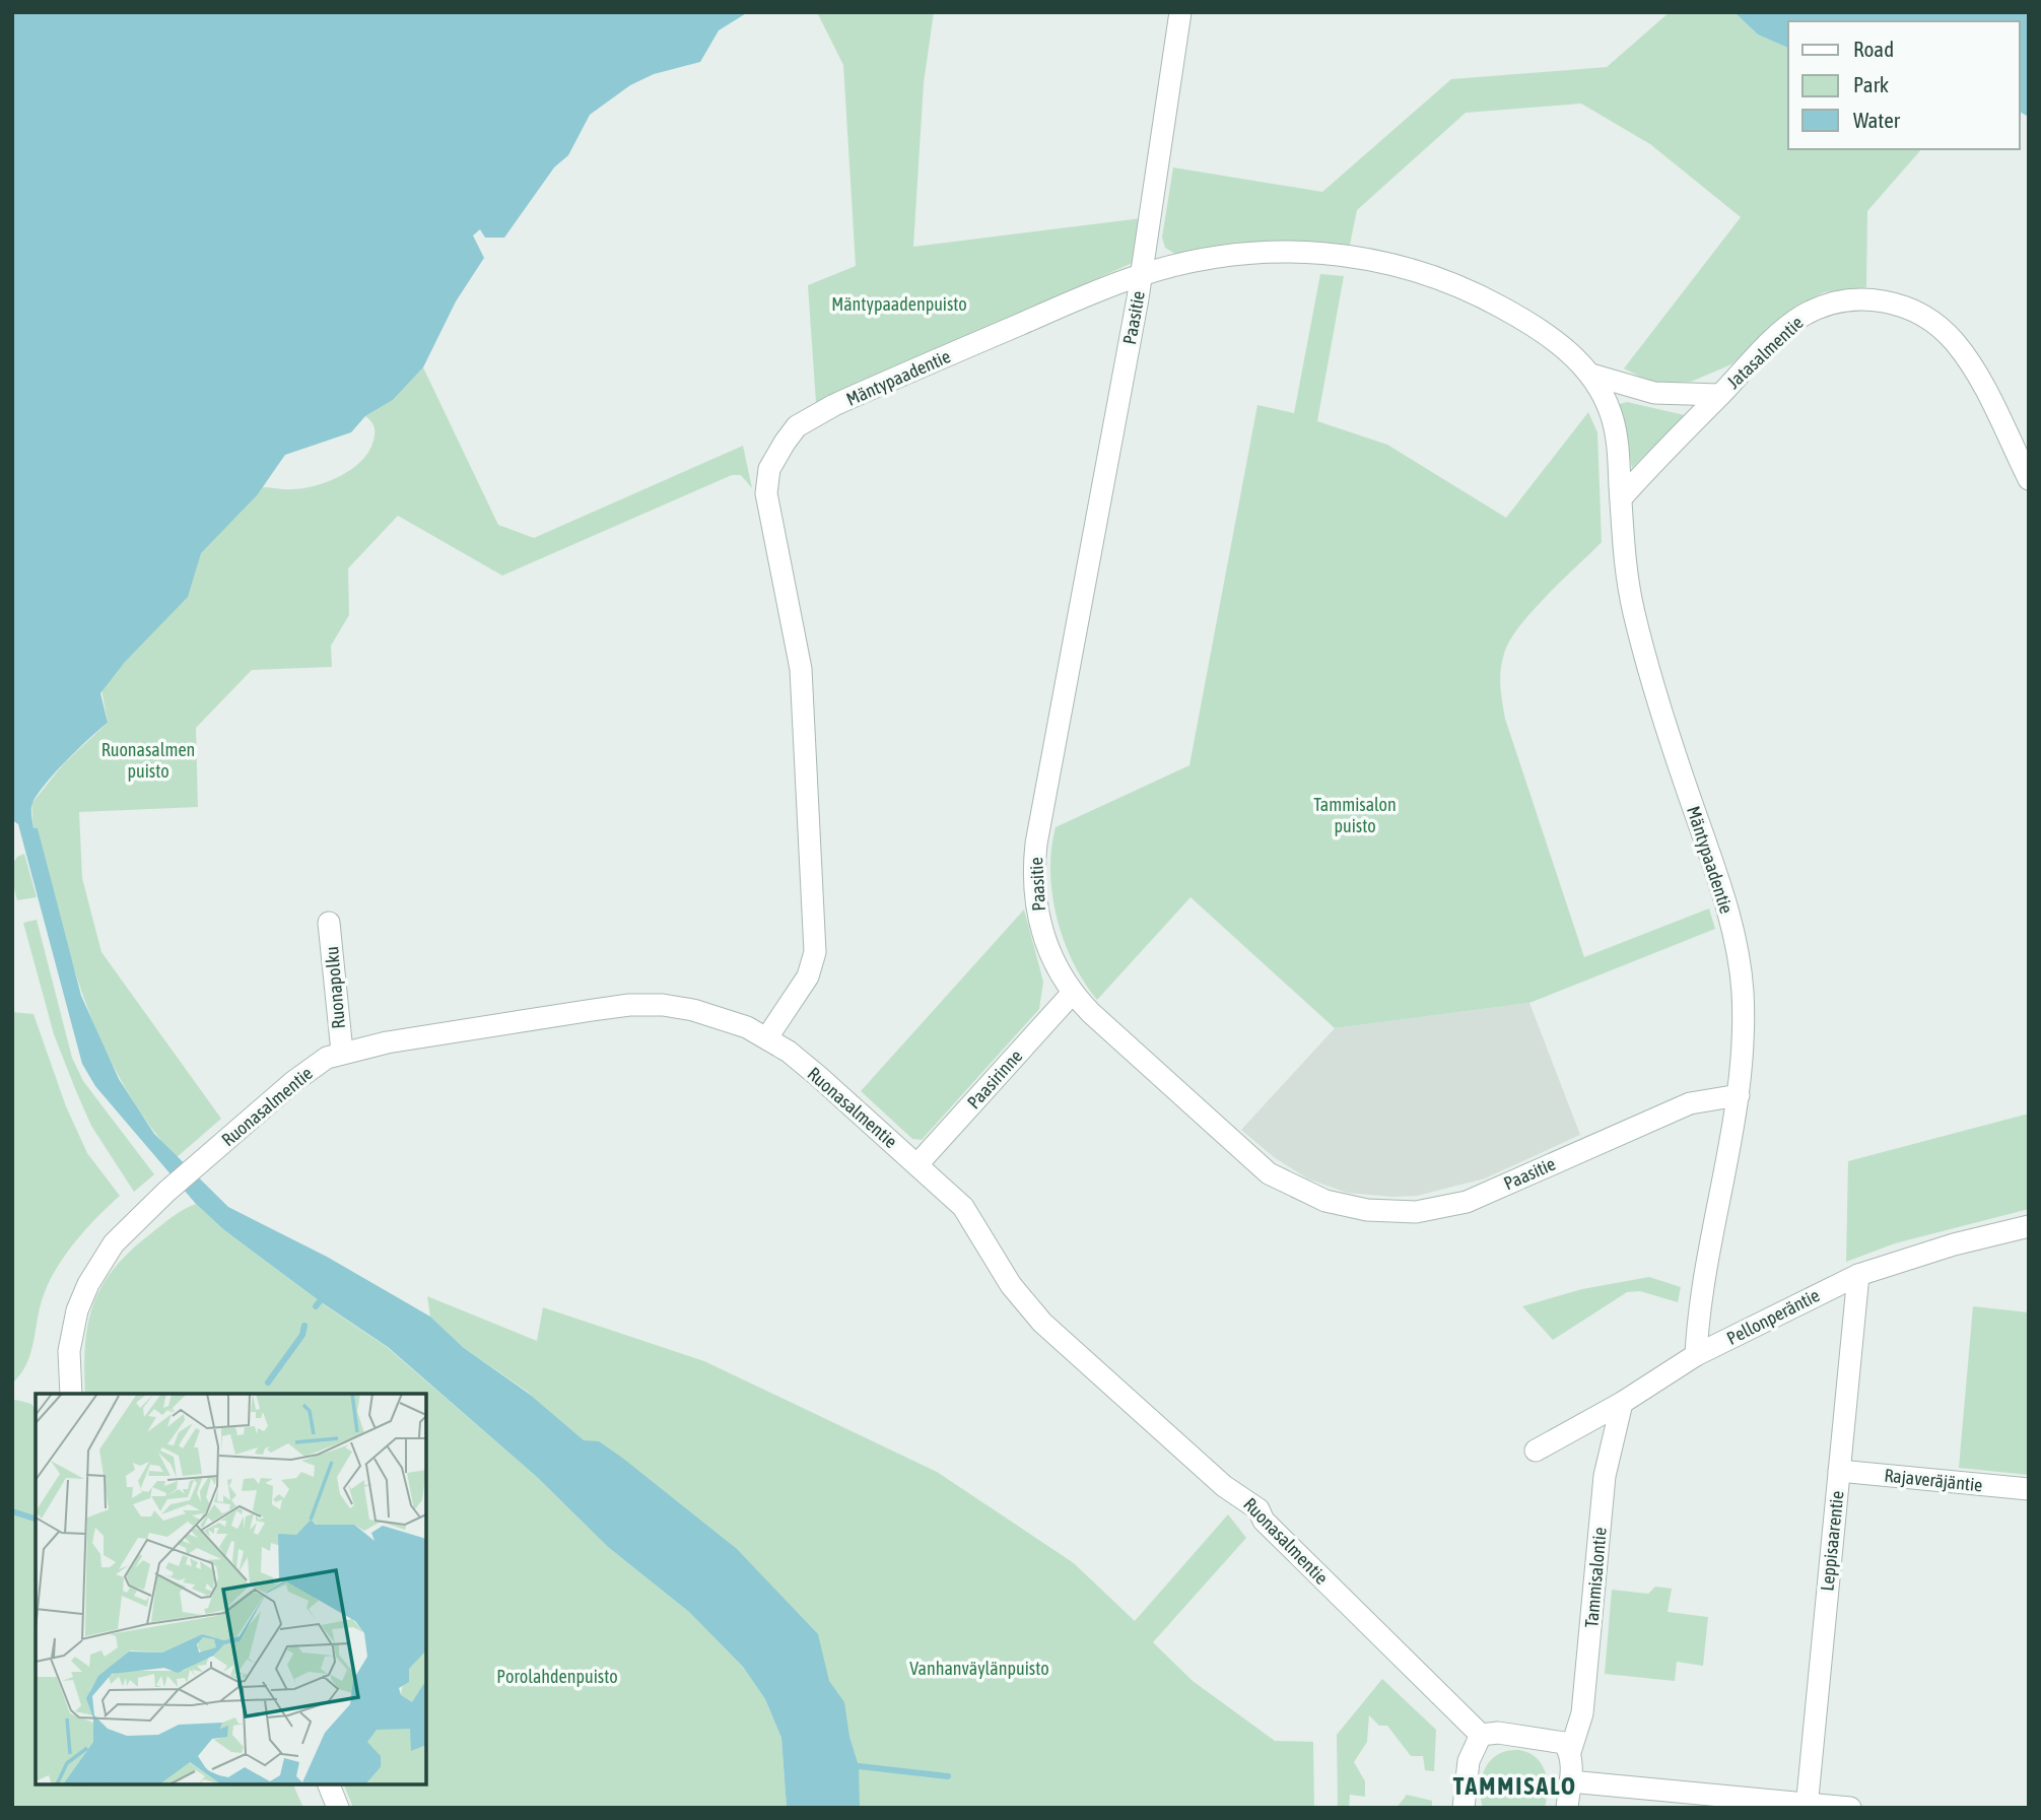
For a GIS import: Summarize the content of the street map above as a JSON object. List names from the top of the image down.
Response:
{
  "streets": {
    "street": [
      "Paasitie",
      "Jatasalmentie",
      "Mäntypaadentie",
      "Ruonapolku",
      "Paasirinne",
      "Ruonasalmentie",
      "Pellonperäntie",
      "Rajaveräjäntie",
      "Leppisaarentie",
      "Tammisalontie"
    ]
  },
  "crossings": [
    ["Paasitie", "Mäntypaadentie"],
    ["Paasitie", "Paasirinne"],
    ["Jatasalmentie", "Mäntypaadentie"],
    ["Mäntypaadentie", "Ruonasalmentie"],
    ["Mäntypaadentie", "Pellonperäntie"],
    ["Ruonapolku", "Ruonasalmentie"],
    ["Paasirinne", "Ruonasalmentie"],
    ["Pellonperäntie", "Leppisaarentie"],
    ["Pellonperäntie", "Tammisalontie"],
    ["Rajaveräjäntie", "Leppisaarentie"]
  ],
  "districts": ["TAMMISALO"],
  "parks": [
    "Mäntypaadenpuisto",
    "Ruonasalmen puisto",
    "Tammisalon puisto",
    "Vanhanväylänpuisto",
    "Porolahdenpuisto"
  ],
  "legend": ["Road", "Park", "Water"]
}
